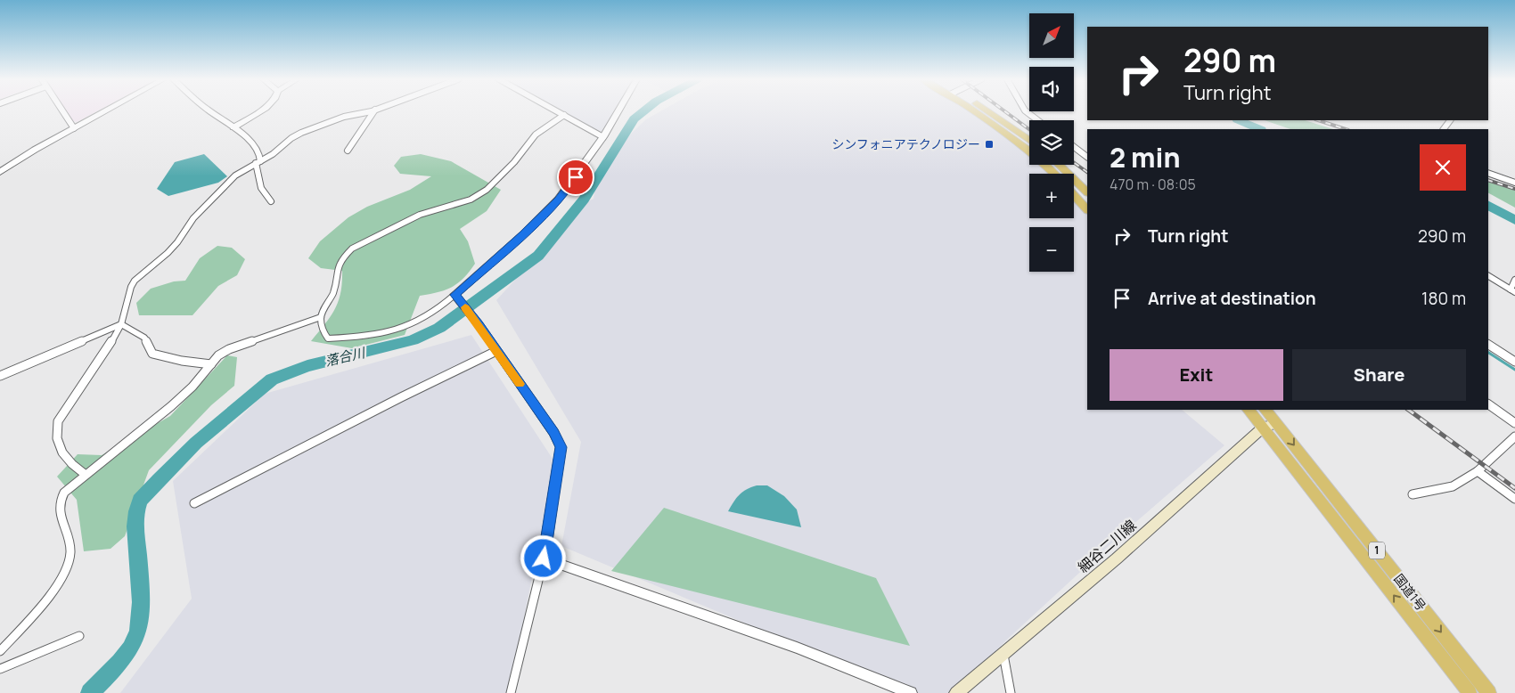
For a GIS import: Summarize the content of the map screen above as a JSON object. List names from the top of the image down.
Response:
{
  "streets": {
    "highway": ["1", "国道1号"],
    "main road": ["細谷二川線"]
  },
  "crossings": [
    ["細谷二川線", "国道1号"]
  ],
  "water": ["落合川"],
  "places": {
    "transit": ["シンフォニアテクノロジー"]
  },
  "north": "top right",
  "page": {
    "map_buttons": ["+", "−"],
    "turn": ["290 m", "Turn right"],
    "heading": ["2 min", "470 m · 08:05"],
    "list": [
      {
        "name": "Turn right",
        "value": "290 m"
      },
      {
        "name": "Arrive at destination",
        "value": "180 m"
      }
    ],
    "buttons": ["Exit", "Share"]
  }
}
